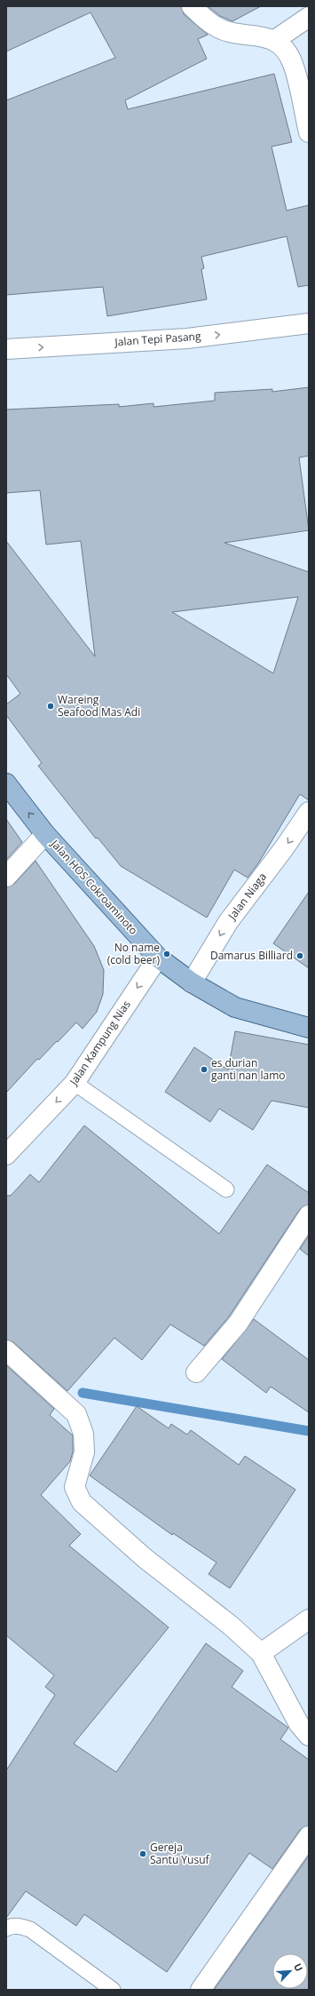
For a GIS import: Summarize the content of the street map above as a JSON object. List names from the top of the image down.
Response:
{
  "streets": {
    "main road": ["Jalan HOS Cokroaminoto"],
    "street": ["Jalan Tepi Pasang", "Jalan Niaga", "Jalan Kampung Nias"]
  },
  "crossings": [
    ["Jalan HOS Cokroaminoto", "Jalan Niaga"],
    ["Jalan HOS Cokroaminoto", "Jalan Kampung Nias"]
  ],
  "one_way": ["Jalan Tepi Pasang", "Jalan Niaga", "Jalan Kampung Nias"],
  "places": [
    "Wareing Seafood Mas Adi",
    "No name (cold beer)",
    "Damarus Billiard",
    "es durian ganti nan lamo",
    "Gereja Santu Yusuf"
  ],
  "north": "top right"
}
